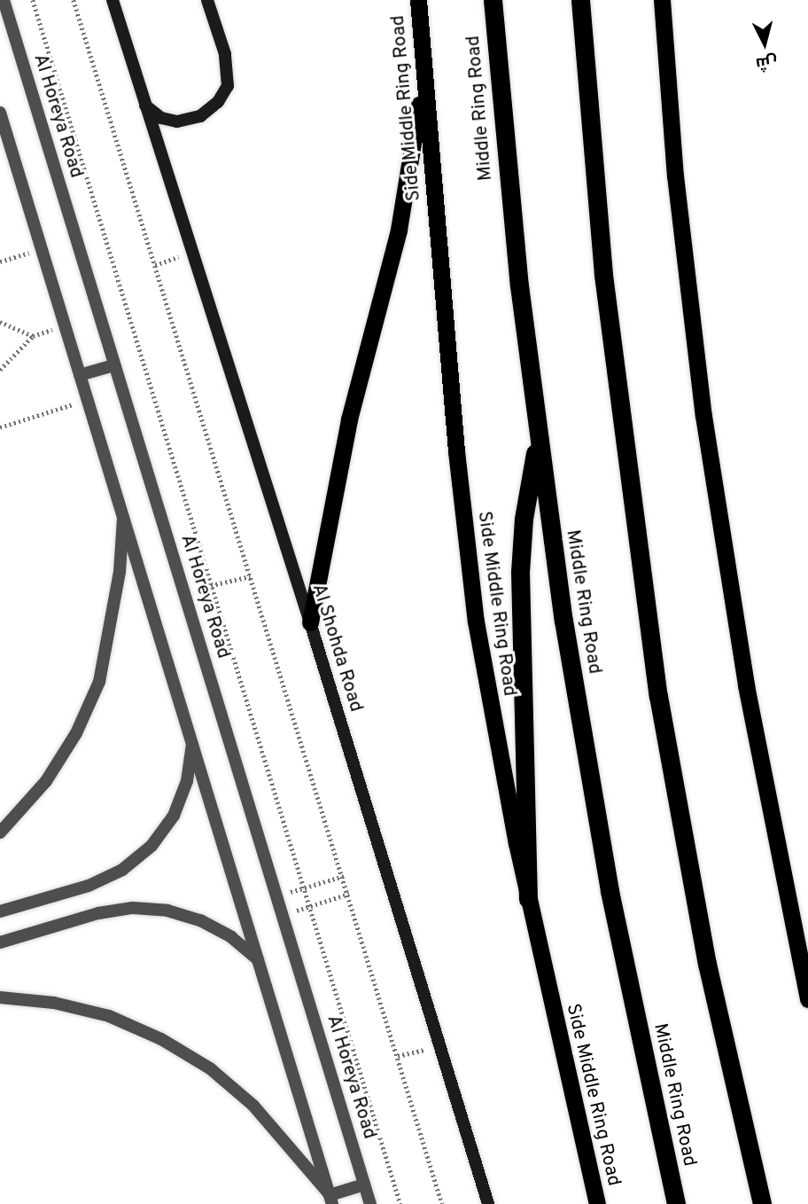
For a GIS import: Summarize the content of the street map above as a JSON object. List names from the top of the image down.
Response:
{
  "streets": {
    "highway": ["Side Middle Ring Road", "Middle Ring Road"],
    "main road": ["Al Shohda Road"],
    "street": ["Al Horeya Road"]
  },
  "north": "bottom"
}
